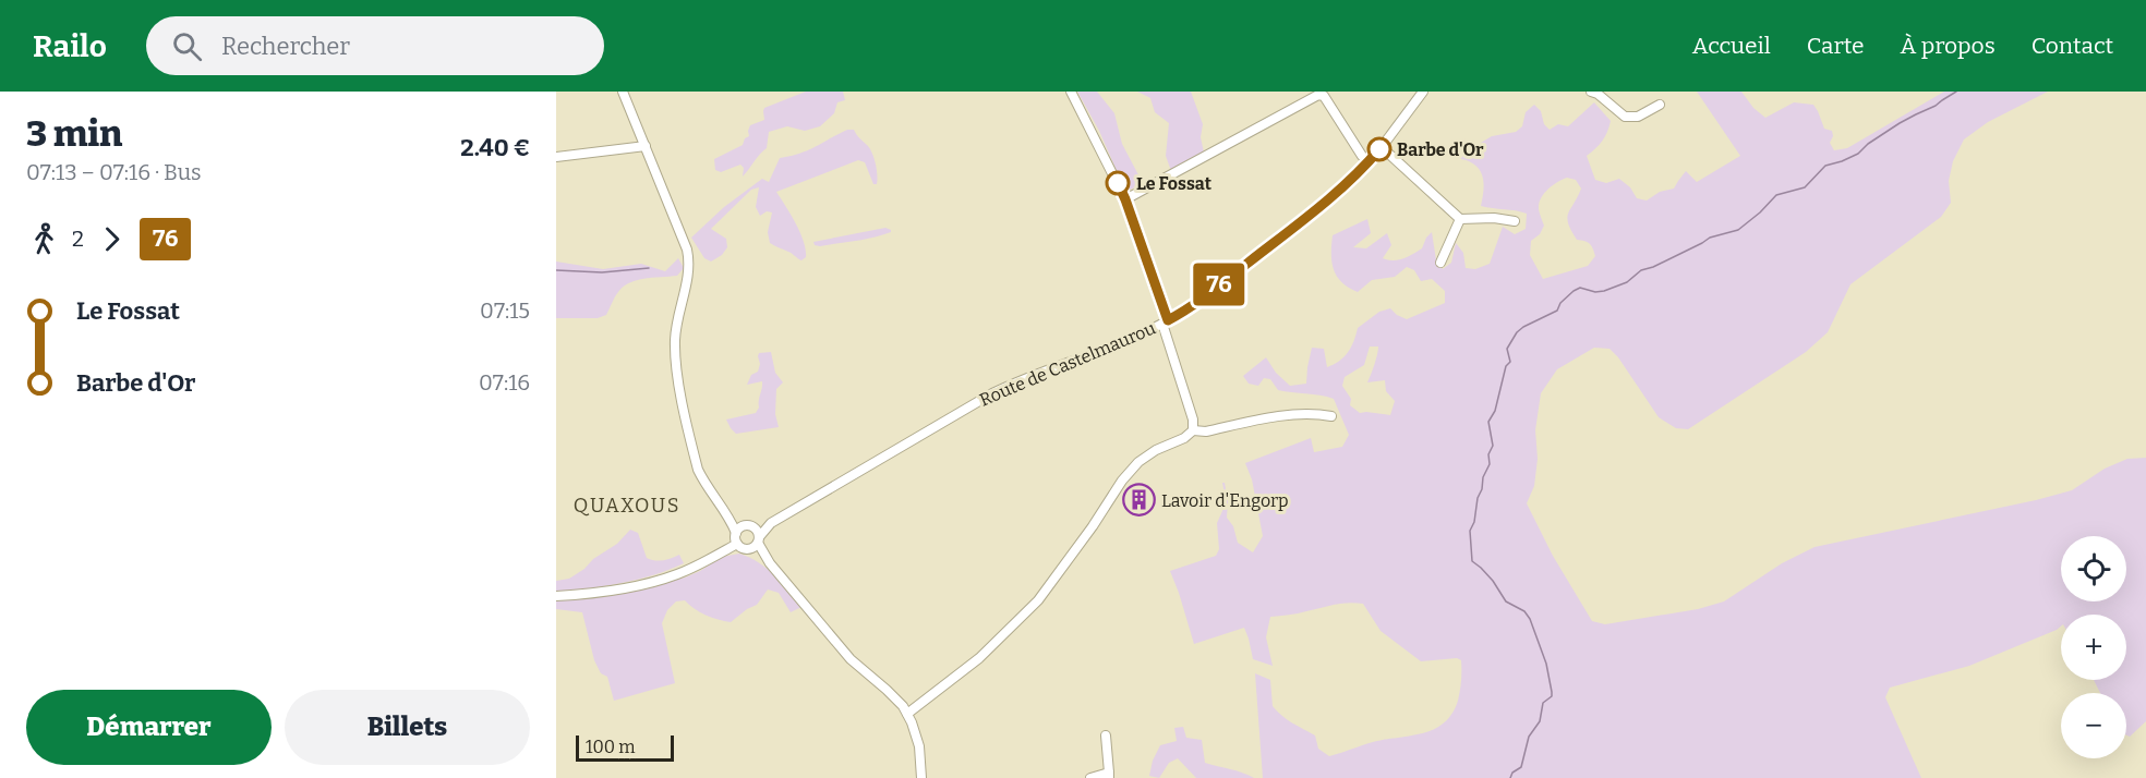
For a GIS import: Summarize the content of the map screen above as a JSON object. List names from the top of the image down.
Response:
{
  "streets": {
    "street": ["Route de Castelmaurou"]
  },
  "districts": ["QUAXOUS"],
  "places": {
    "other": ["Barbe d'Or", "Le Fossat"],
    "building": ["Lavoir d'Engorp"]
  },
  "lines": ["bus line 76"],
  "scale_bar": "100 m",
  "page": {
    "header": "Railo",
    "search": "Rechercher",
    "nav": [
      "Accueil",
      "Carte",
      "À propos",
      "Contact"
    ],
    "heading": ["3 min", "07:13 – 07:16 · Bus", "2.40 €"],
    "on_map": "76",
    "legs": ["2", "76"],
    "list": [
      {
        "name": "Le Fossat",
        "value": "07:15"
      },
      {
        "name": "Barbe d'Or",
        "value": "07:16"
      }
    ],
    "map_buttons": ["+", "−"],
    "buttons": ["Démarrer", "Billets"],
    "scale": "100 m"
  }
}
